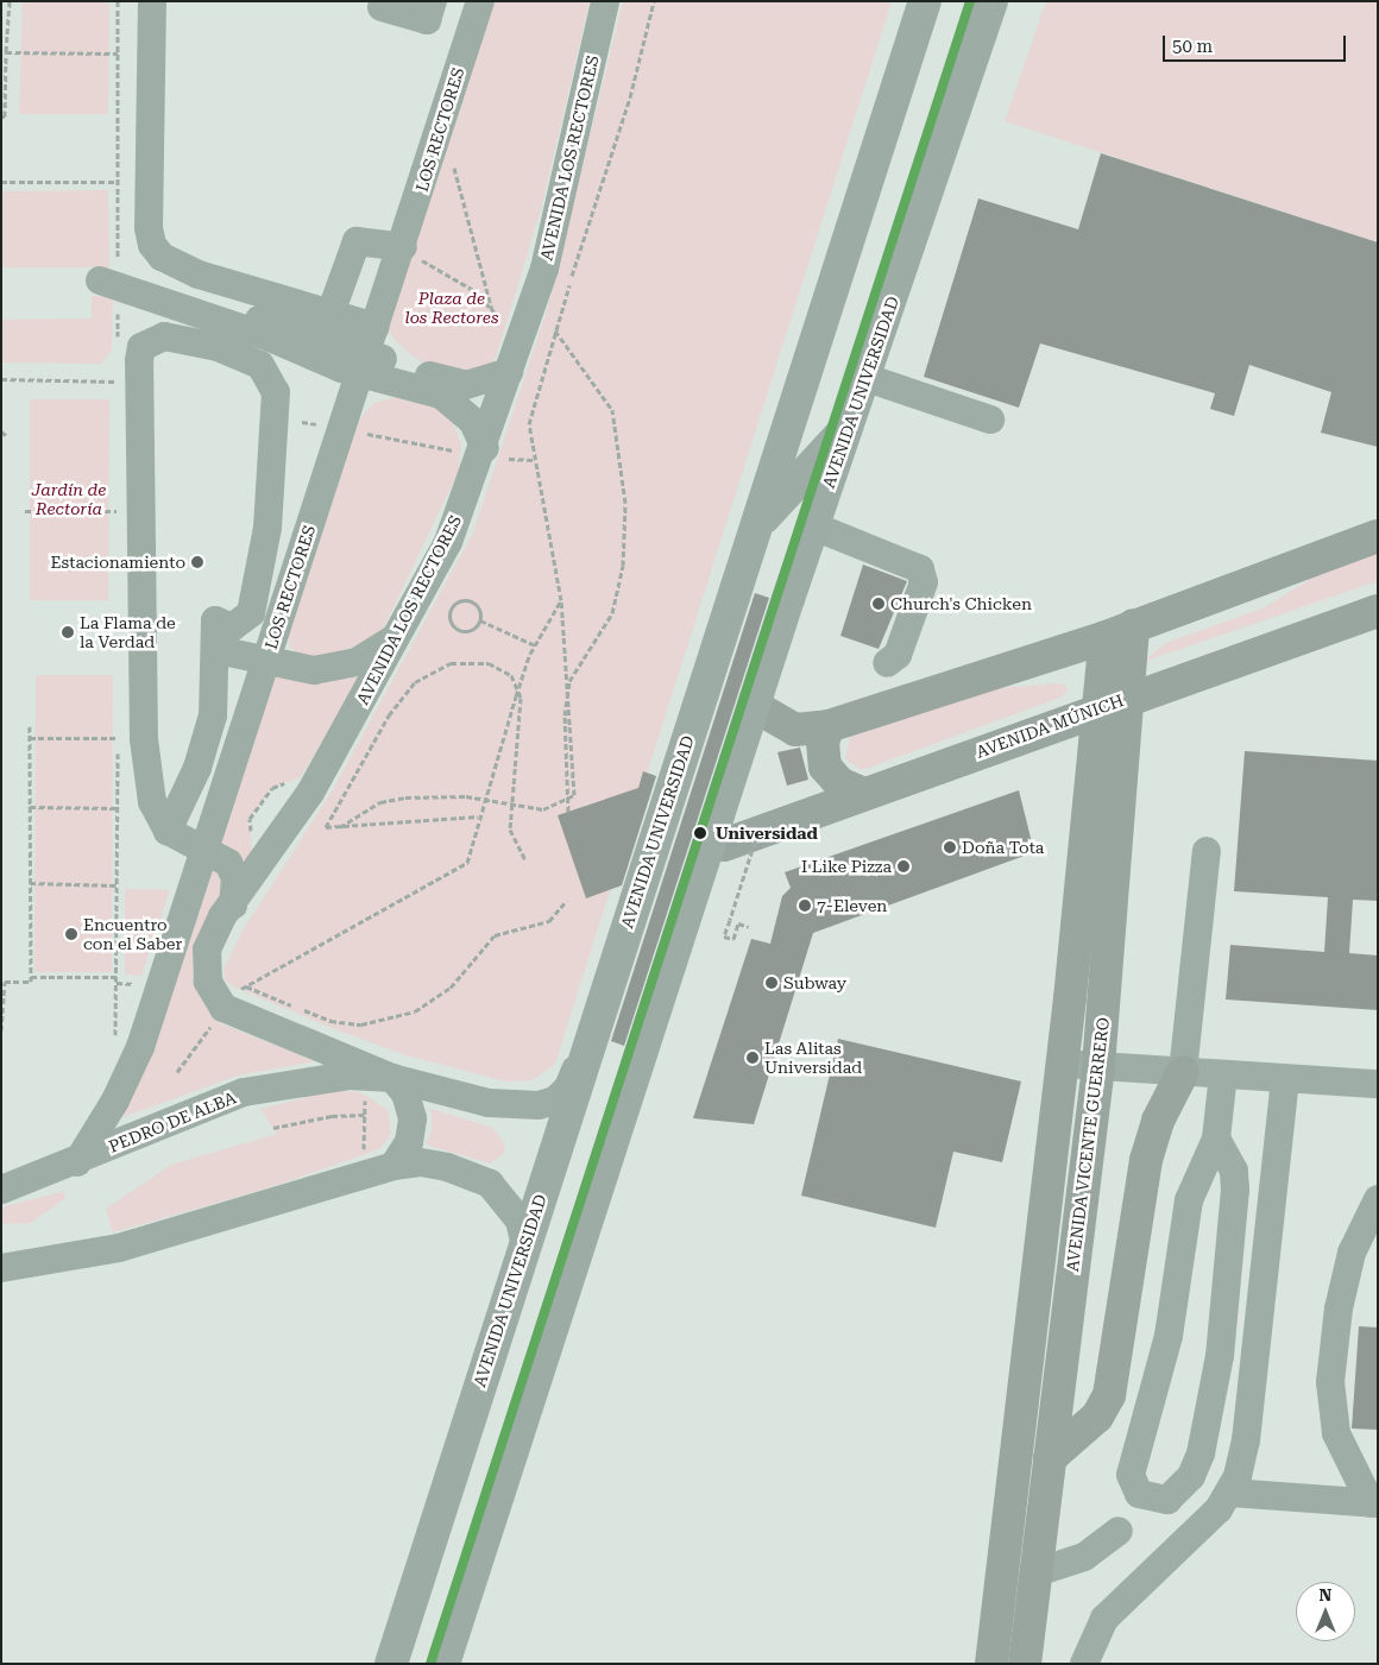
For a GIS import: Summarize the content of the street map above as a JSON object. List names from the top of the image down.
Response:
{
  "streets": {
    "highway": ["AVENIDA UNIVERSIDAD"],
    "main road": ["AVENIDA MÚNICH", "AVENIDA VICENTE GUERRERO"],
    "street": ["LOS RECTORES", "AVENIDA LOS RECTORES", "PEDRO DE ALBA"]
  },
  "crossings": [
    ["LOS RECTORES", "PEDRO DE ALBA"],
    ["AVENIDA LOS RECTORES", "PEDRO DE ALBA"],
    ["AVENIDA UNIVERSIDAD", "PEDRO DE ALBA"],
    ["AVENIDA MÚNICH", "AVENIDA VICENTE GUERRERO"]
  ],
  "parks": ["Plaza de los Rectores", "Jardín de Rectoría"],
  "places": [
    "Estacionamiento",
    "Church's Chicken",
    "La Flama de la Verdad",
    "Universidad",
    "Doña Tota",
    "I Like Pizza",
    "7-Eleven",
    "Encuentro con el Saber",
    "Subway",
    "Las Alitas Universidad"
  ],
  "scale_bar": "50 m",
  "north": "top"
}
